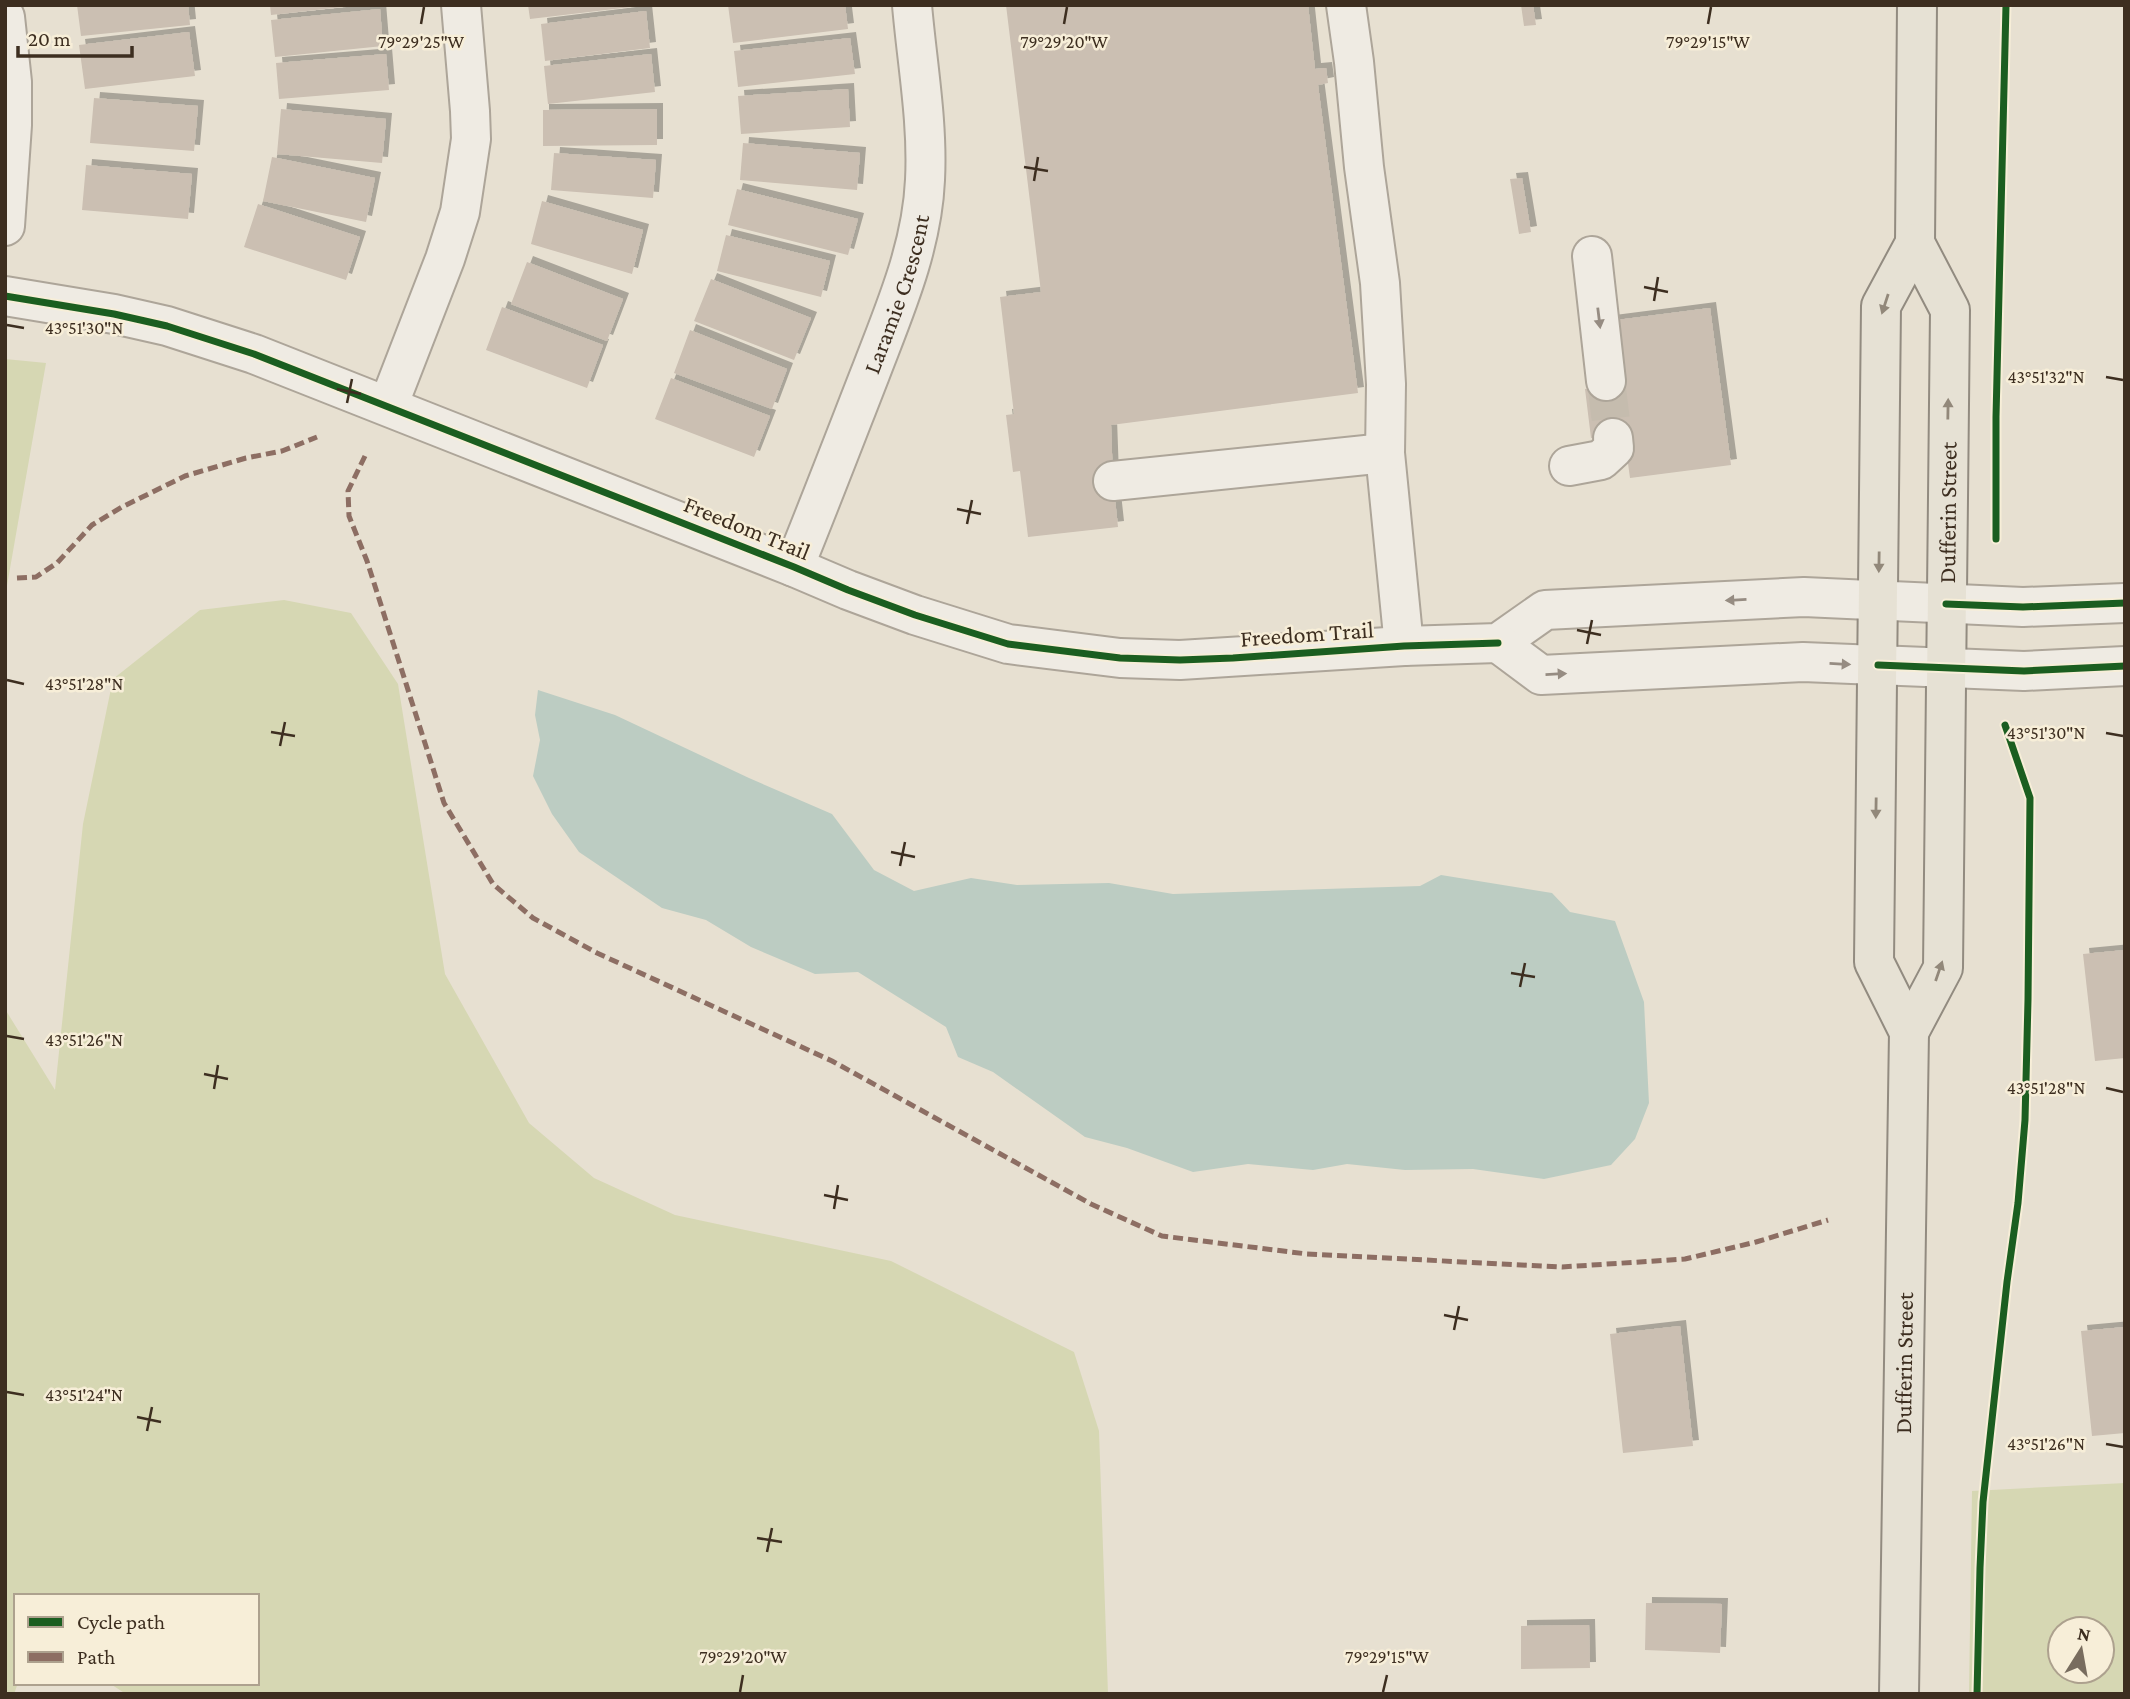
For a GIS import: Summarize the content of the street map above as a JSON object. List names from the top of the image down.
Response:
{
  "streets": {
    "main road": ["Dufferin Street"],
    "street": ["Laramie Crescent", "Freedom Trail"]
  },
  "crossings": [
    ["Laramie Crescent", "Freedom Trail"]
  ],
  "legend": ["Cycle path", "Path"],
  "scale_bar": "20 m",
  "north": "top",
  "coordinates": [
    "79°29'25\"W",
    "79°29'20\"W",
    "79°29'15\"W",
    "43°51'30\"N",
    "43°51'32\"N",
    "43°51'28\"N",
    "43°51'26\"N",
    "43°51'24\"N"
  ]
}
